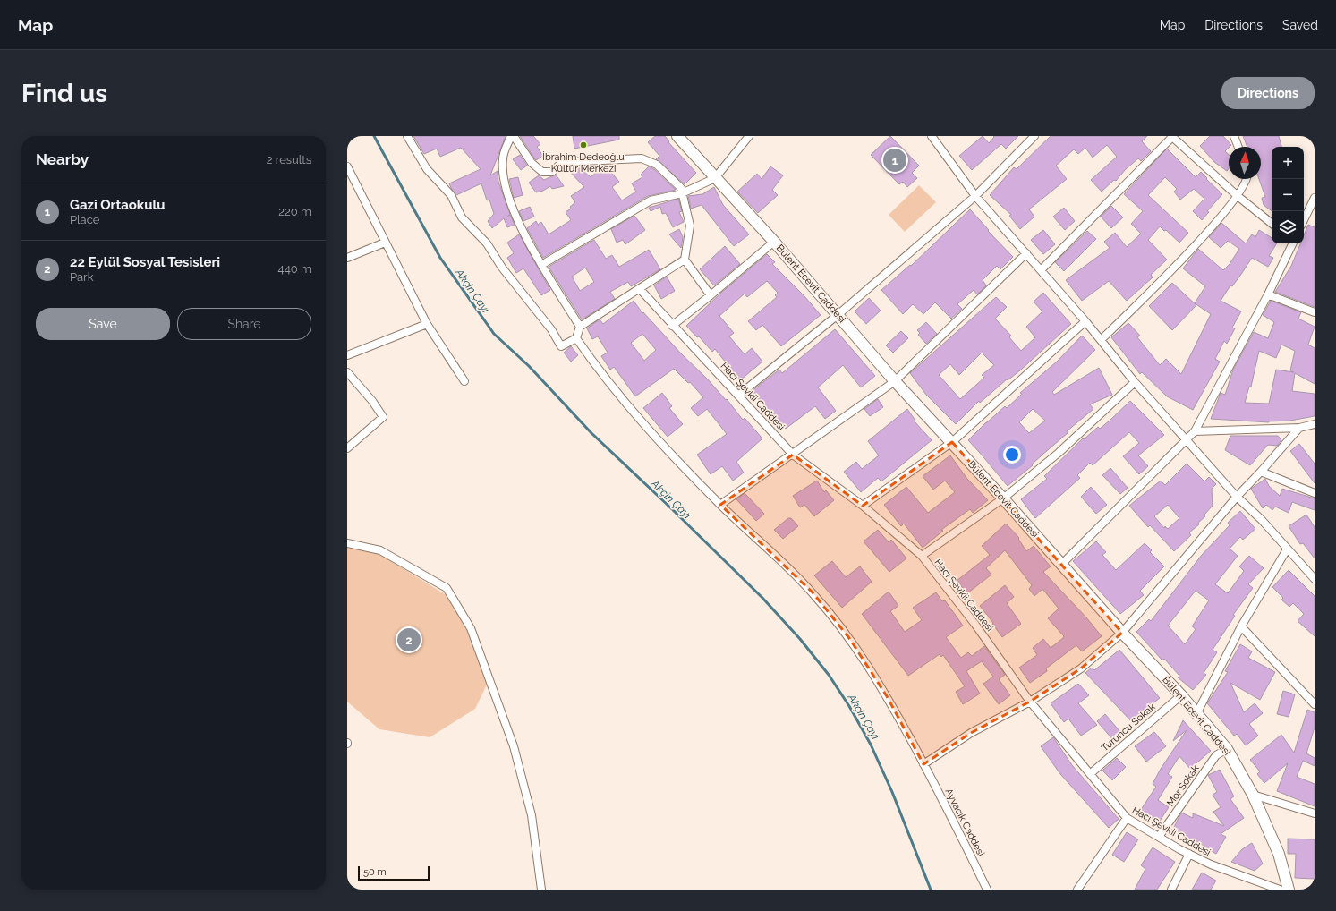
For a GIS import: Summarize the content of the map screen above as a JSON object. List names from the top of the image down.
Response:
{
  "streets": {
    "main road": ["Bülent Ecevit Caddesi"],
    "street": [
      "Hacı Şevkii Caddesi",
      "Turuncu Sokak",
      "Mor Sokak",
      "Ayvacık Caddesi"
    ]
  },
  "crossings": [
    ["Bülent Ecevit Caddesi", "Turuncu Sokak"],
    ["Bülent Ecevit Caddesi", "Mor Sokak"],
    ["Hacı Şevkii Caddesi", "Turuncu Sokak"],
    ["Hacı Şevkii Caddesi", "Mor Sokak"]
  ],
  "water": ["Akçin Çayı"],
  "places": ["İbrahim Dedeoğlu Kültür Merkezi"],
  "scale_bar": "50 m",
  "north": "top",
  "page": {
    "header": "Map",
    "nav": ["Map", "Directions", "Saved"],
    "buttons": [
      "Directions",
      ["Save", "Share"]
    ],
    "title": "Find us",
    "heading": ["Nearby", "2 results"],
    "map_buttons": ["+", "−"],
    "pins": ["1", "2"],
    "list": [
      {
        "mark": "1",
        "name": "Gazi Ortaokulu",
        "note": "Place",
        "value": "220 m"
      },
      {
        "mark": "2",
        "name": "22 Eylül Sosyal Tesisleri",
        "note": "Park",
        "value": "440 m"
      }
    ],
    "scale": "50 m"
  }
}
